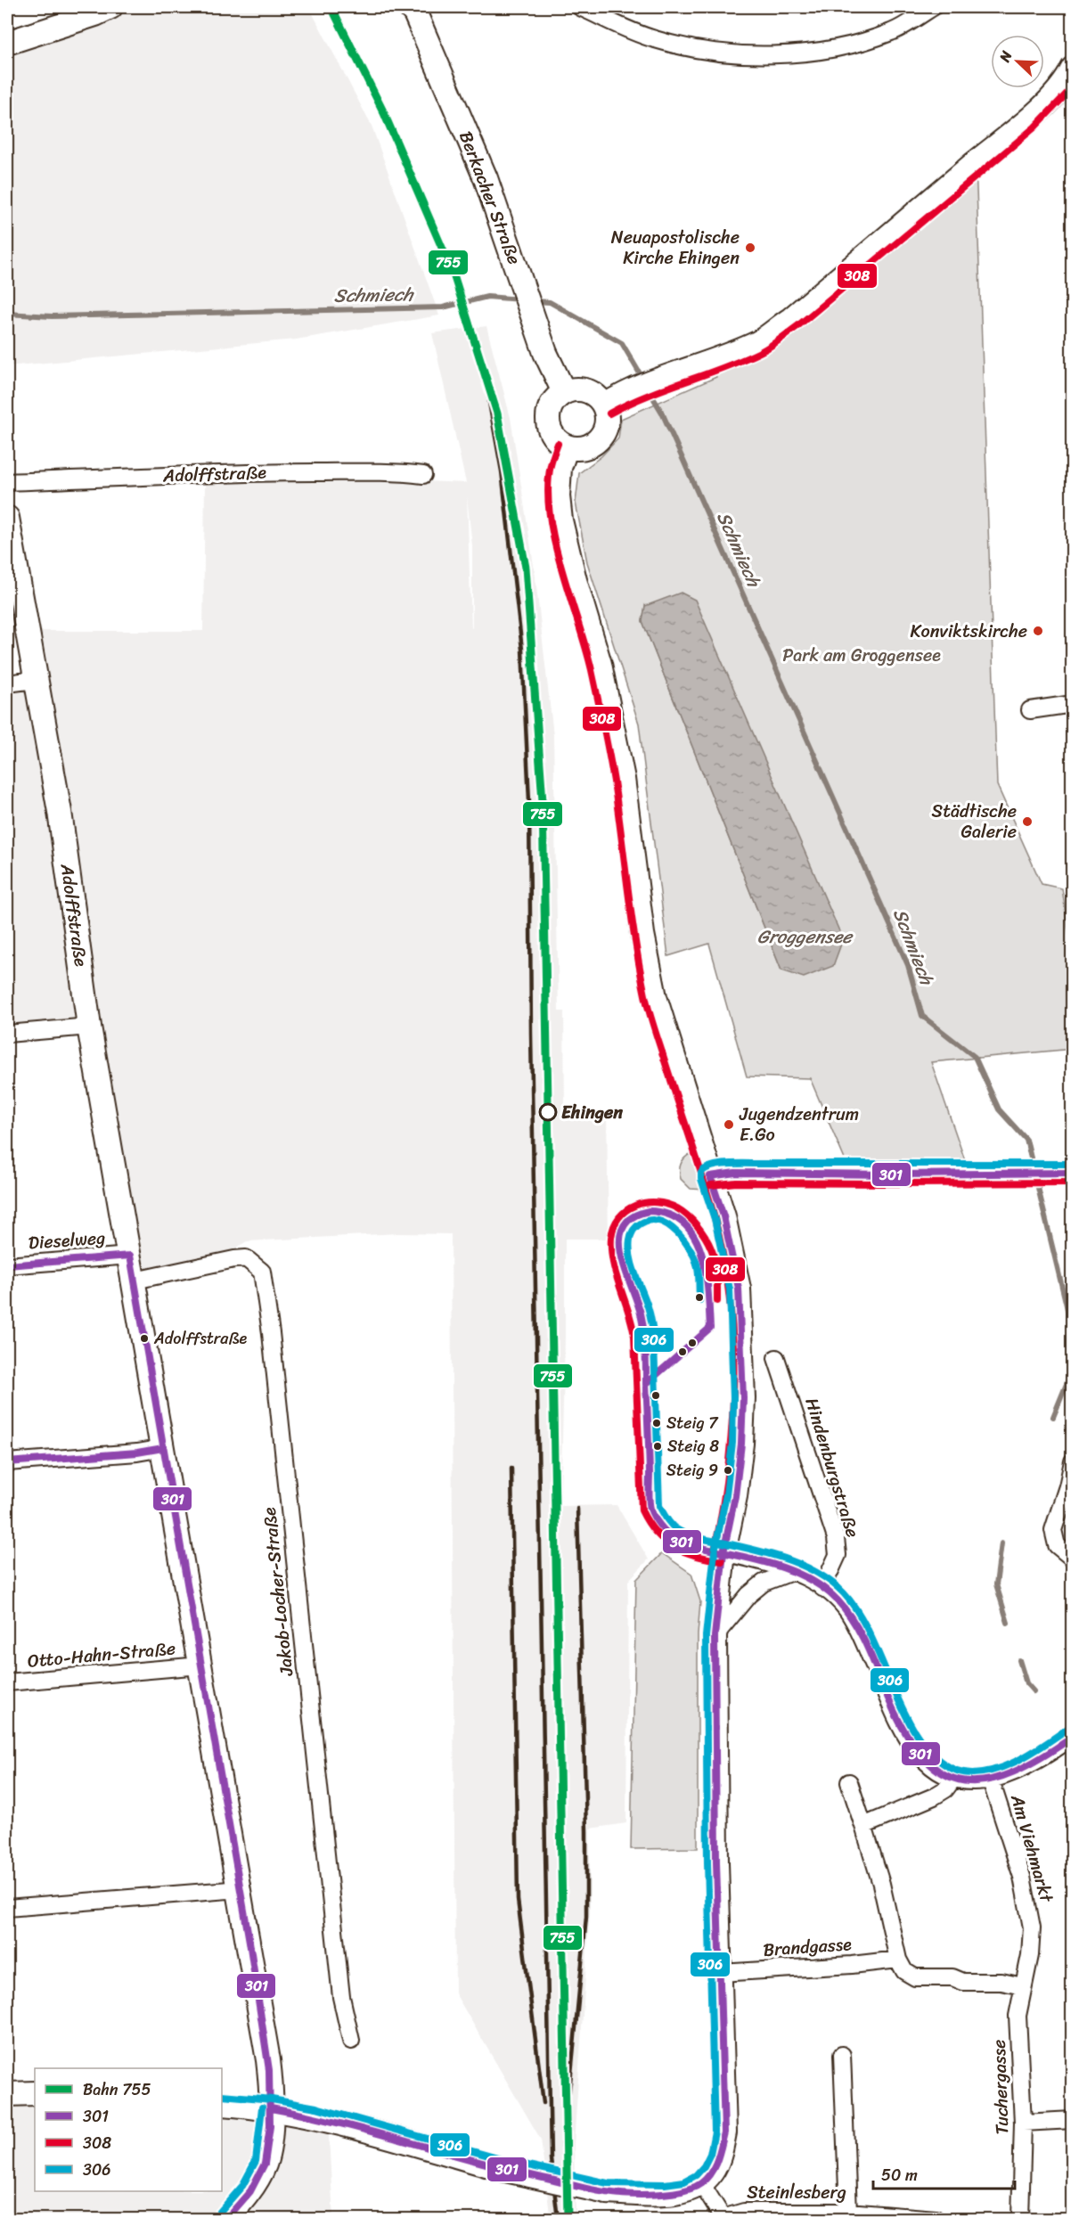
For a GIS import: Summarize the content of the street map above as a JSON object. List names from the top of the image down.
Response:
{
  "streets": {
    "street": [
      "Berkacher Straße",
      "Adolffstraße",
      "Dieselweg",
      "Hindenburgstraße",
      "Jakob-Locher-Straße",
      "Otto-Hahn-Straße",
      "Am Viehmarkt",
      "Brandgasse",
      "Tuchergasse",
      "Steinlesberg"
    ]
  },
  "crossings": [
    ["Adolffstraße", "Dieselweg"],
    ["Adolffstraße", "Jakob-Locher-Straße"],
    ["Adolffstraße", "Otto-Hahn-Straße"],
    ["Hindenburgstraße", "Am Viehmarkt"],
    ["Am Viehmarkt", "Tuchergasse"]
  ],
  "water": ["Schmiech", "Groggensee"],
  "parks": ["Park am Groggensee"],
  "places": [
    "Neuapostolische Kirche Ehingen",
    "Konviktskirche",
    "Städtische Galerie",
    "Ehingen",
    "Jugendzentrum E.Go",
    "Adolffstraße",
    "Steig 7",
    "Steig 8",
    "Steig 9"
  ],
  "lines": [
    "rail line 755",
    "transit line 308",
    "transit line 306",
    "transit line 301"
  ],
  "legend": [
    "Bahn 755",
    "301",
    "308",
    "306"
  ],
  "scale_bar": "50 m",
  "north": "top left"
}
